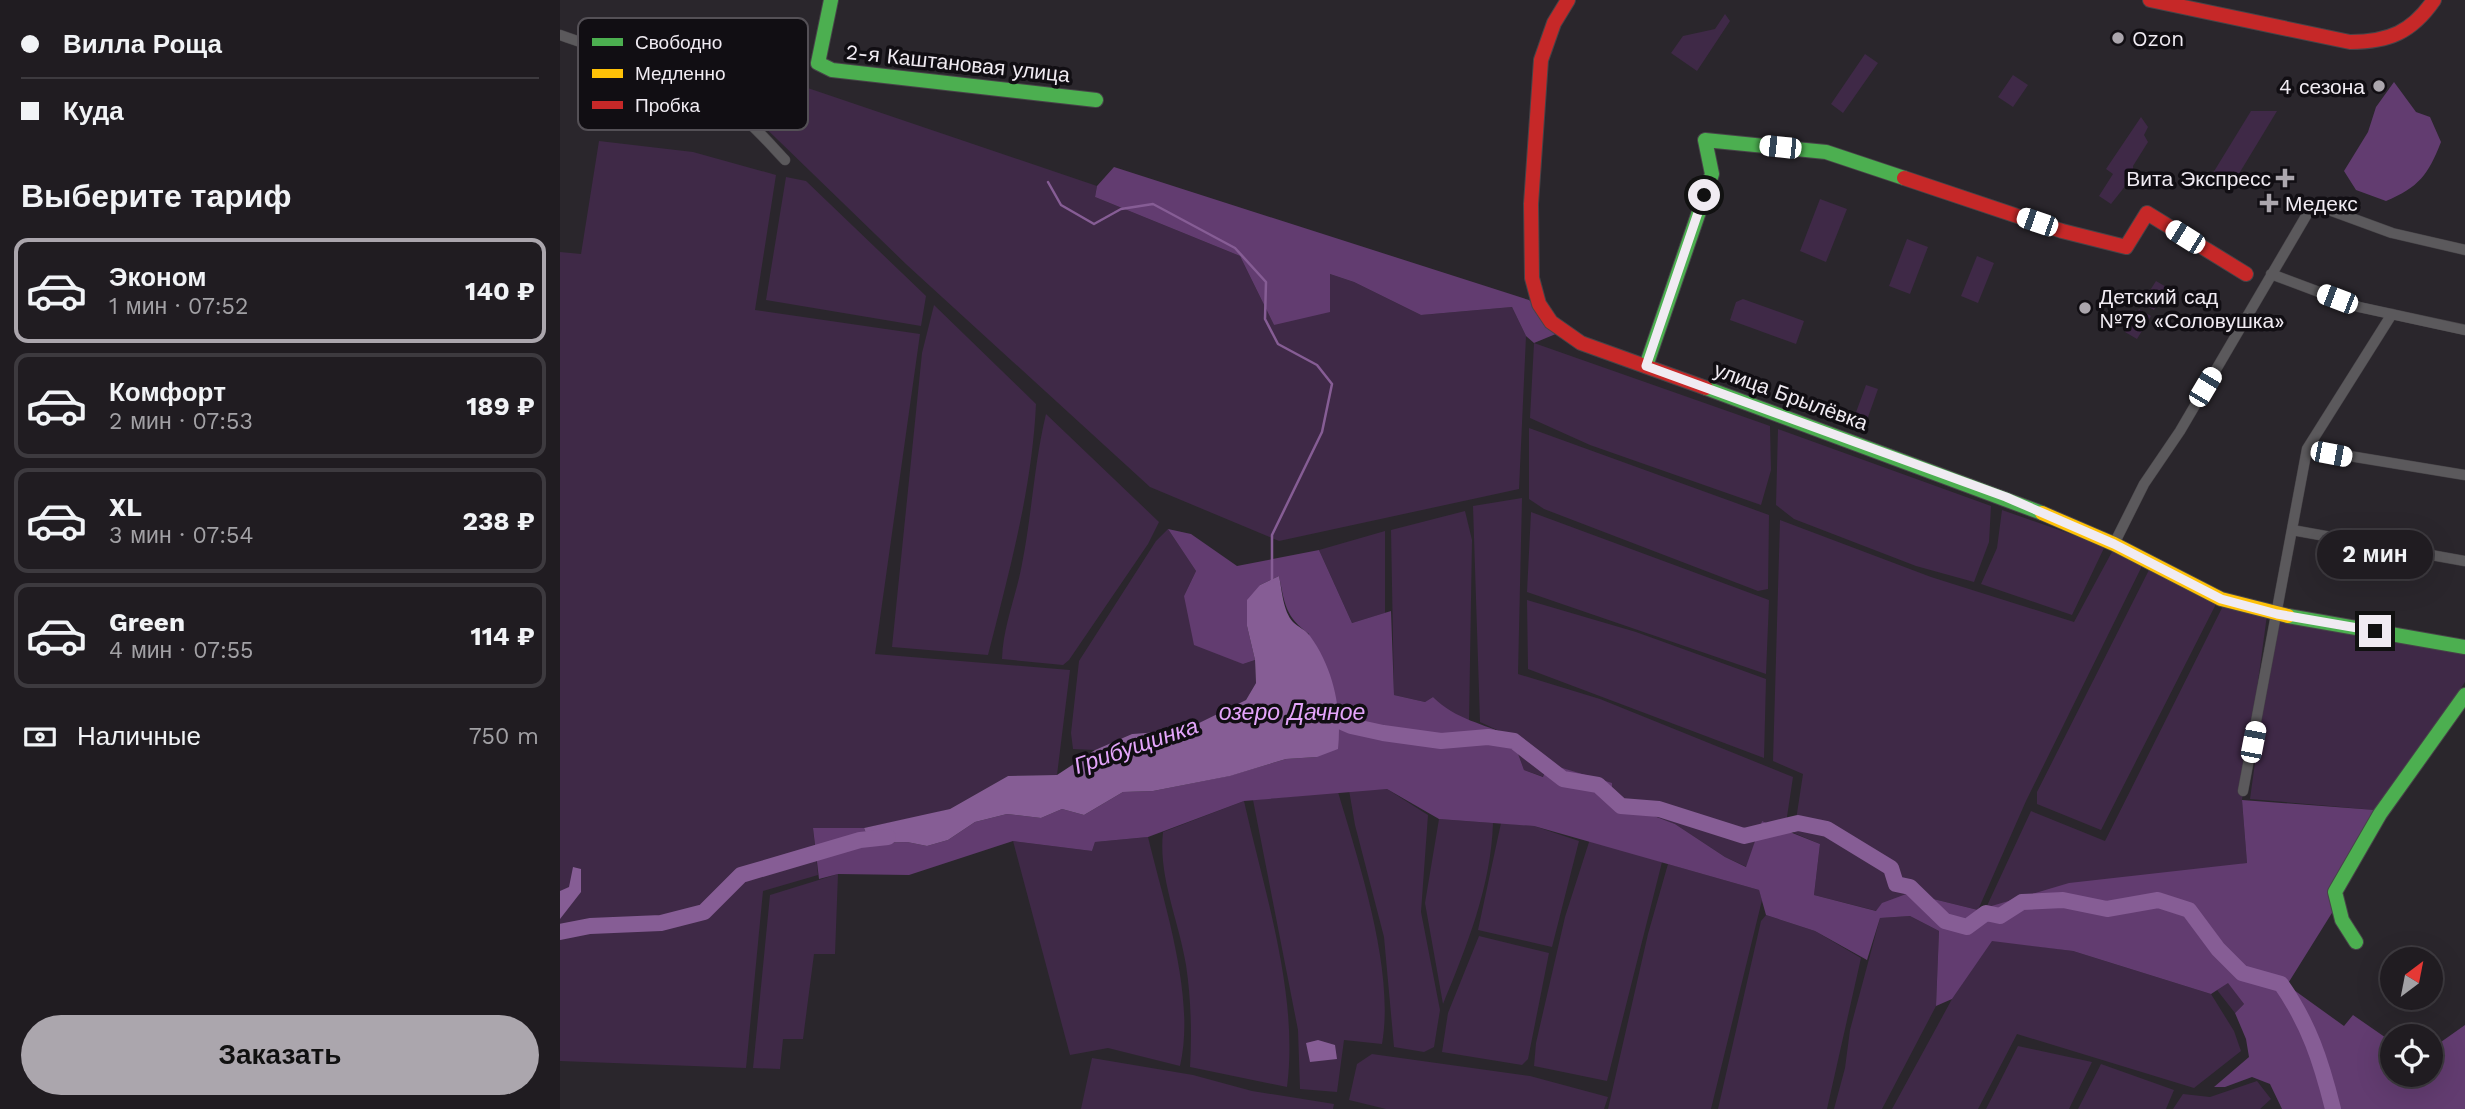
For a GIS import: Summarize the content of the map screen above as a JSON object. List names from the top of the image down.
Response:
{
  "streets": {
    "street": ["2-я Каштановая улица", "улица Брылёвка"]
  },
  "water": ["озеро Дачное", "Грибущинка"],
  "places": {
    "other": ["Ozon", "4 сезона", "Детский сад №79 «Соловушка»"],
    "health": ["Вита Экспресс", "Медекс"]
  },
  "legend": ["Свободно", "Медленно", "Пробка"],
  "north": "top right",
  "page": {
    "banner": ["Вилла Роща", "Куда"],
    "heading": "Выберите тариф",
    "list": [
      {
        "name": "Эконом",
        "note": "1 мин · 07:52",
        "value": "140 ₽"
      },
      {
        "name": "Комфорт",
        "note": "2 мин · 07:53",
        "value": "189 ₽"
      },
      {
        "name": "XL",
        "note": "3 мин · 07:54",
        "value": "238 ₽"
      },
      {
        "name": "Green",
        "note": "4 мин · 07:55",
        "value": "114 ₽"
      }
    ],
    "bubble": "2 мин",
    "pay": ["Наличные", "750 m"],
    "buttons": "Заказать"
  }
}
